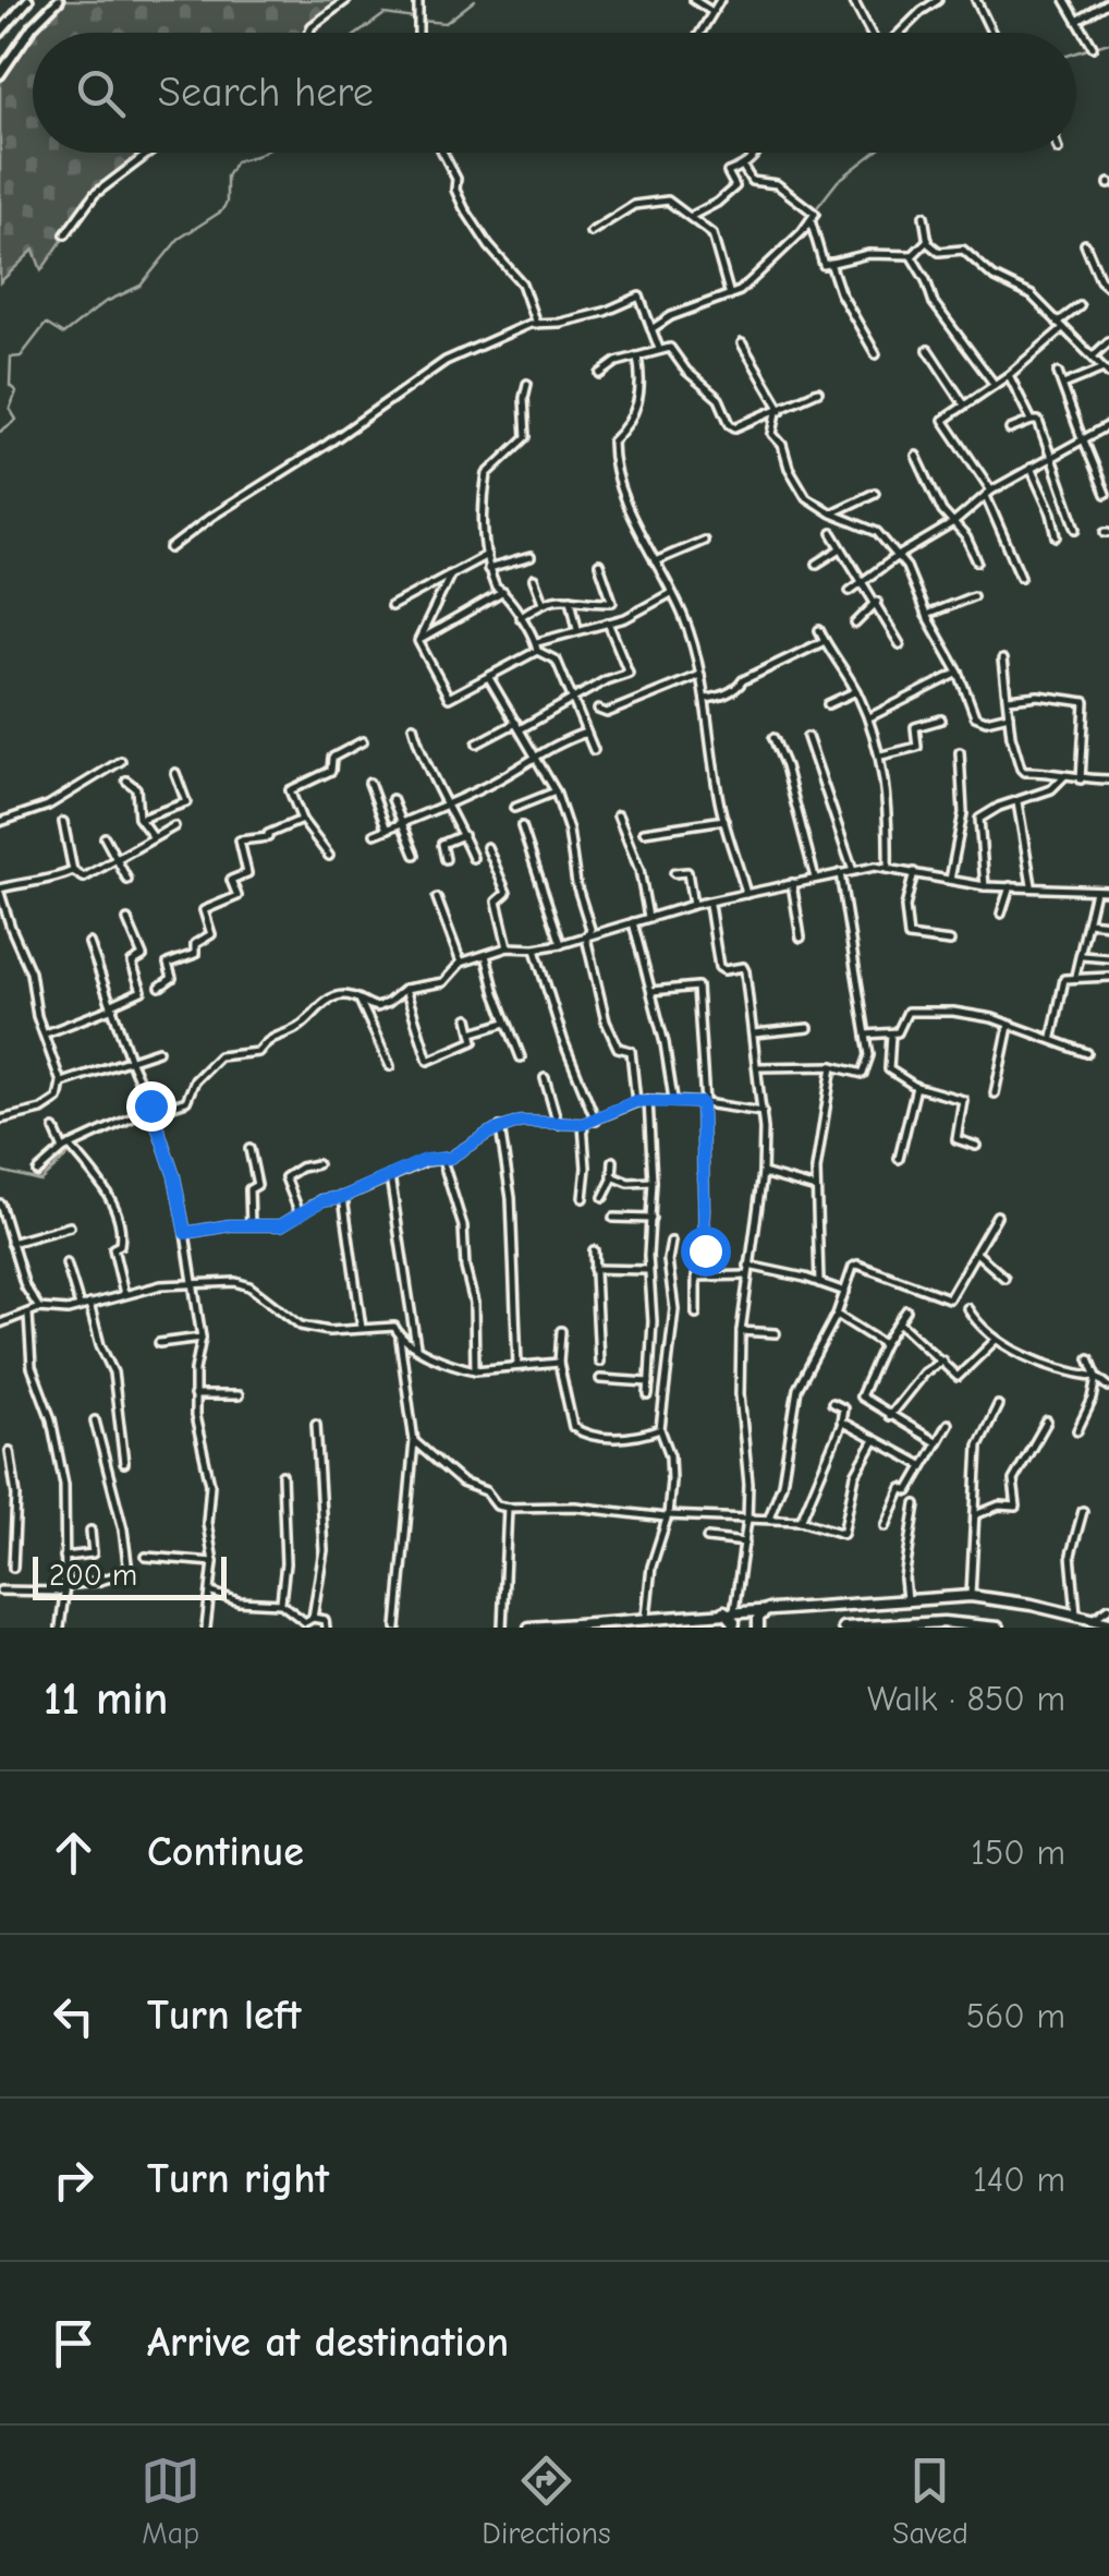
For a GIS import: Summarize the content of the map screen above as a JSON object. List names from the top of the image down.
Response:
{
  "scale_bar": "200 m",
  "page": {
    "search": "Search here",
    "scale": "200 m",
    "heading": ["11 min", "Walk · 850 m"],
    "list": [
      ["Continue", "150 m"],
      ["Turn left", "560 m"],
      ["Turn right", "140 m"],
      "Arrive at destination"
    ],
    "nav": ["Map", "Directions", "Saved"]
  }
}
